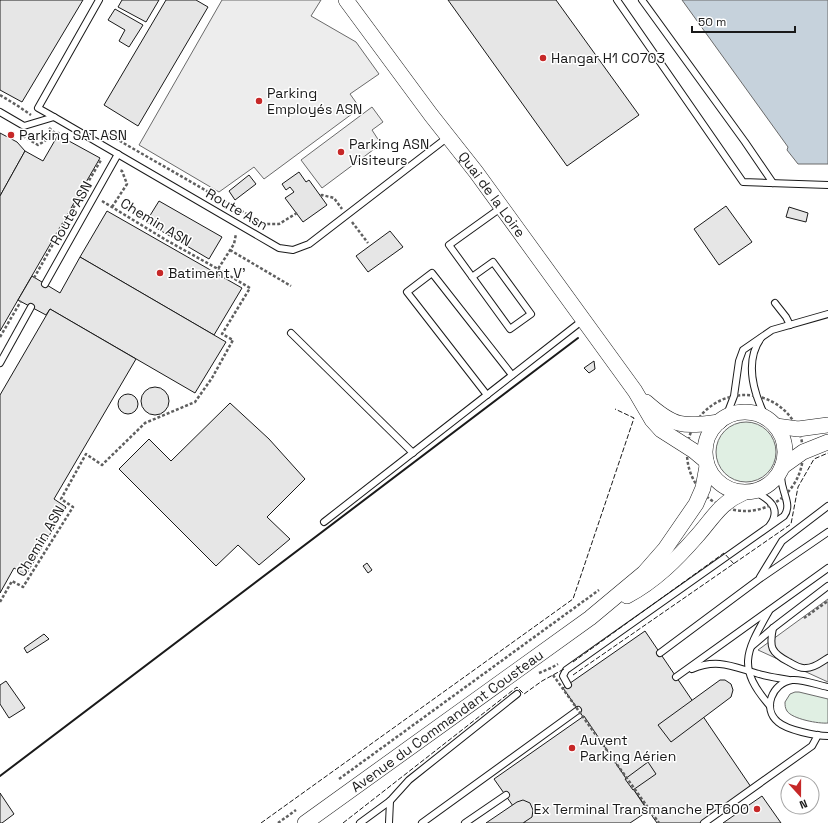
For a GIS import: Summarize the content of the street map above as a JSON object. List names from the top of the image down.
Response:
{
  "streets": {
    "street": ["Quai de la Loire", "Avenue du Commandant Cousteau"],
    "lane": ["Route Asn", "Route ASN"],
    "path": ["Chemin ASN"]
  },
  "crossings": [
    ["Quai de la Loire", "Route Asn"],
    ["Quai de la Loire", "Avenue du Commandant Cousteau"],
    ["Route Asn", "Route ASN"],
    ["Route ASN", "Chemin ASN"]
  ],
  "places": [
    "Hangar H1 CO703",
    "Parking Employés ASN",
    "Parking SAT ASN",
    "Parking ASN Visiteurs",
    "Batiment V'",
    "Auvent Parking Aérien",
    "Ex Terminal Transmanche PT600"
  ],
  "scale_bar": "50 m",
  "north": "bottom"
}
